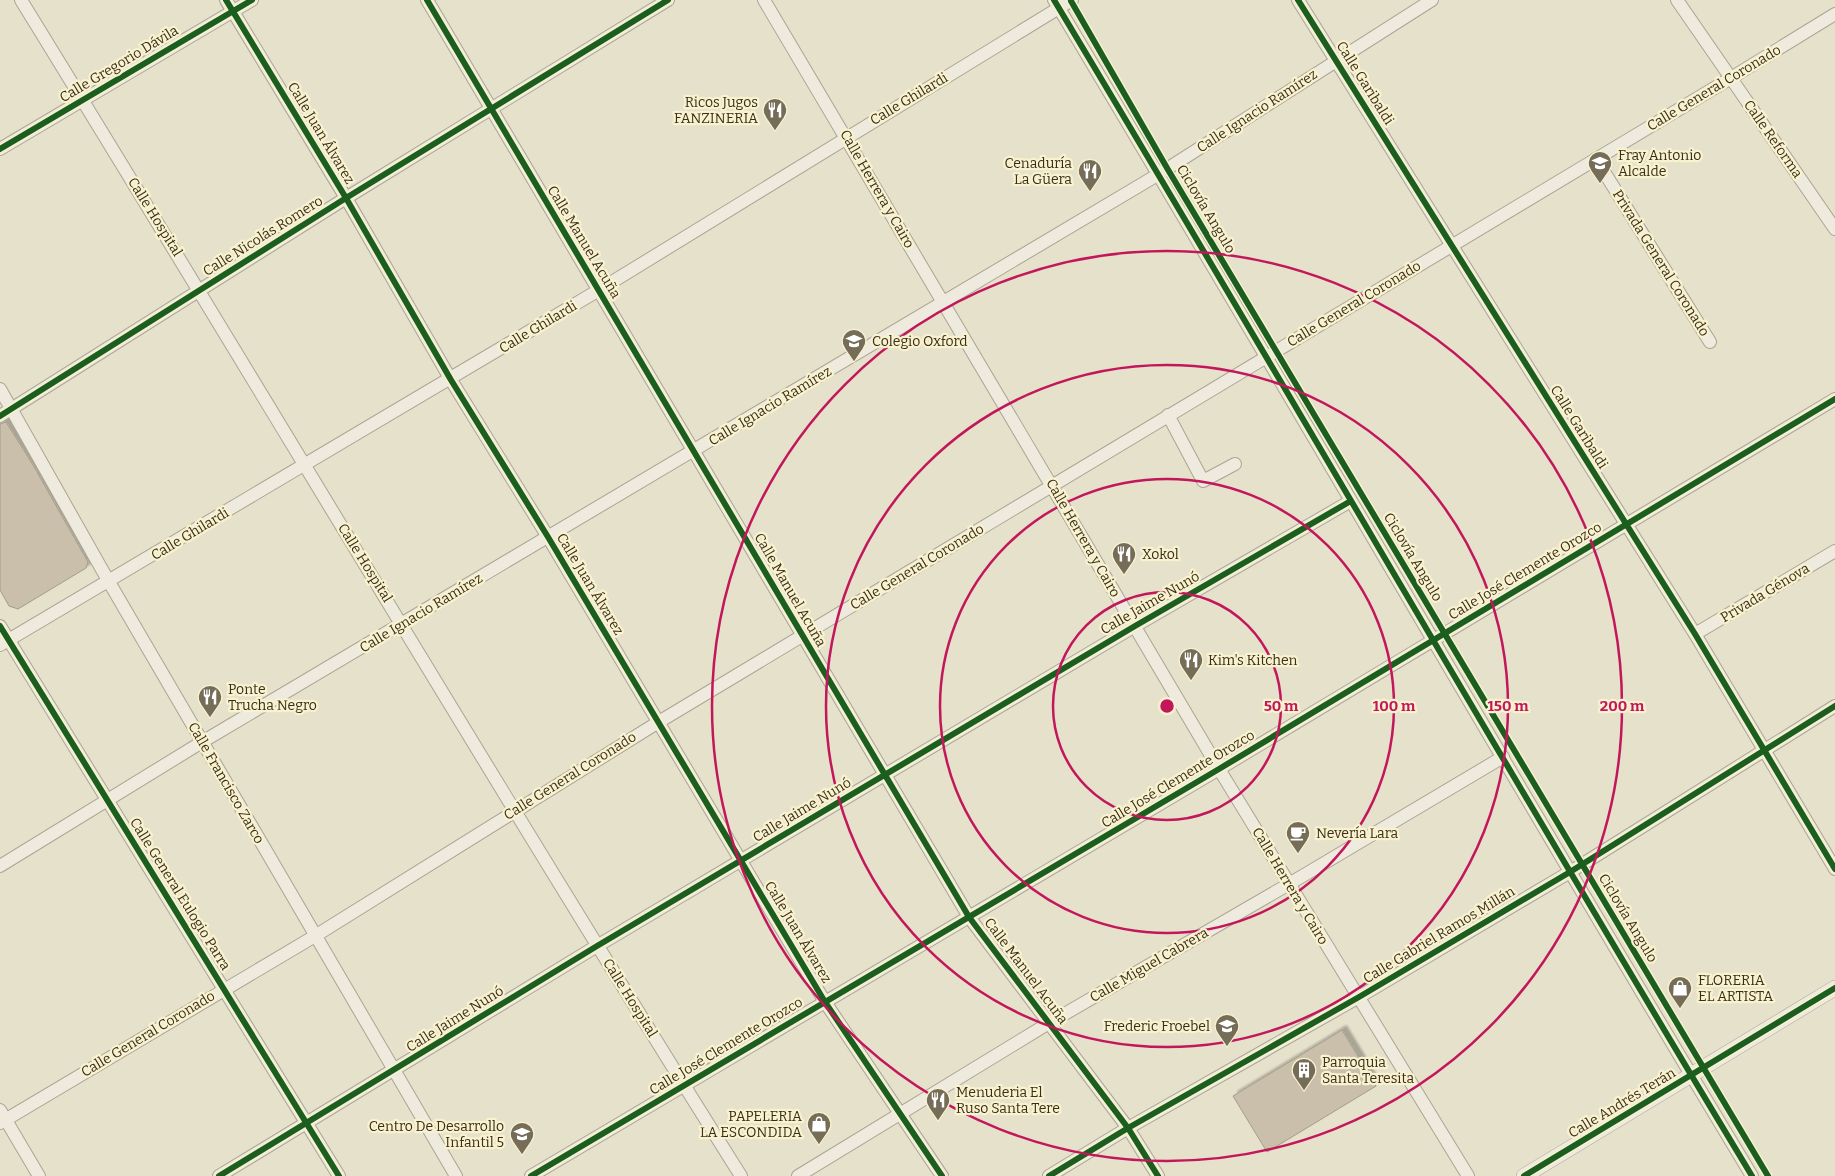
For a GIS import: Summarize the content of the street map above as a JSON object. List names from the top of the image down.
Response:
{
  "streets": {
    "street": [
      "Calle Gregorio Dávila",
      "Calle Garibaldi",
      "Calle General Coronado",
      "Calle Ghilardi",
      "Calle Ignacio Ramírez",
      "Calle Juan Álvarez",
      "Calle Reforma",
      "Calle Herrera y Cairo",
      "Calle Hospital",
      "Calle Nicolás Romero",
      "Calle Manuel Acuña",
      "Privada General Coronado",
      "Calle José Clemente Orozco",
      "Privada Génova",
      "Calle Jaime Nunó",
      "Calle Francisco Zarco",
      "Calle General Eulogio Parra",
      "Calle Gabriel Ramos Millán",
      "Calle Miguel Cabrera",
      "Calle Andrés Terán"
    ],
    "cycle path": ["Ciclovía Angulo"]
  },
  "crossings": [
    ["Calle Gregorio Dávila", "Calle Juan Álvarez"],
    ["Calle Gregorio Dávila", "Calle Hospital"],
    ["Calle Garibaldi", "Calle General Coronado"],
    ["Calle Garibaldi", "Calle Ignacio Ramírez"],
    ["Calle Garibaldi", "Calle José Clemente Orozco"],
    ["Calle Garibaldi", "Privada Génova"],
    ["Calle Garibaldi", "Calle Gabriel Ramos Millán"],
    ["Calle General Coronado", "Calle Juan Álvarez"],
    ["Calle General Coronado", "Calle Reforma"],
    ["Calle General Coronado", "Calle Herrera y Cairo"],
    ["Calle General Coronado", "Calle Hospital"],
    ["Calle General Coronado", "Calle Manuel Acuña"],
    ["Calle General Coronado", "Privada General Coronado"],
    ["Calle General Coronado", "Calle Francisco Zarco"],
    ["Calle General Coronado", "Calle General Eulogio Parra"],
    ["Calle Ghilardi", "Calle Juan Álvarez"],
    ["Calle Ghilardi", "Calle Herrera y Cairo"],
    ["Calle Ghilardi", "Calle Hospital"],
    ["Calle Ghilardi", "Calle Manuel Acuña"],
    ["Calle Ghilardi", "Calle Francisco Zarco"],
    ["Calle Ghilardi", "Calle General Eulogio Parra"],
    ["Calle Ignacio Ramírez", "Calle Juan Álvarez"],
    ["Calle Ignacio Ramírez", "Calle Herrera y Cairo"],
    ["Calle Ignacio Ramírez", "Calle Hospital"],
    ["Calle Ignacio Ramírez", "Calle Manuel Acuña"],
    ["Calle Ignacio Ramírez", "Calle Francisco Zarco"],
    ["Calle Ignacio Ramírez", "Calle General Eulogio Parra"],
    ["Calle Juan Álvarez", "Calle Nicolás Romero"],
    ["Calle Juan Álvarez", "Calle José Clemente Orozco"],
    ["Calle Juan Álvarez", "Calle Jaime Nunó"],
    ["Calle Juan Álvarez", "Calle Miguel Cabrera"],
    ["Calle Herrera y Cairo", "Calle José Clemente Orozco"],
    ["Calle Herrera y Cairo", "Calle Jaime Nunó"],
    ["Calle Herrera y Cairo", "Calle Gabriel Ramos Millán"],
    ["Calle Herrera y Cairo", "Calle Miguel Cabrera"],
    ["Calle Hospital", "Calle Nicolás Romero"],
    ["Calle Hospital", "Calle José Clemente Orozco"],
    ["Calle Hospital", "Calle Jaime Nunó"],
    ["Calle Nicolás Romero", "Calle Manuel Acuña"],
    ["Calle Nicolás Romero", "Calle Francisco Zarco"],
    ["Calle Manuel Acuña", "Calle José Clemente Orozco"],
    ["Calle Manuel Acuña", "Calle Jaime Nunó"],
    ["Calle Manuel Acuña", "Calle Gabriel Ramos Millán"],
    ["Calle Manuel Acuña", "Calle Miguel Cabrera"],
    ["Calle Jaime Nunó", "Calle Francisco Zarco"],
    ["Calle Jaime Nunó", "Calle General Eulogio Parra"]
  ],
  "places": {
    "restaurant": [
      "Ricos Jugos FANZINERIA",
      "Cenaduría La Güera",
      "Xokol",
      "Kim's Kitchen",
      "Ponte Trucha Negro",
      "Menuderia El Ruso Santa Tere"
    ],
    "school or university": [
      "Fray Antonio Alcalde",
      "Colegio Oxford",
      "Frederic Froebel",
      "Centro De Desarrollo Infantil 5"
    ],
    "cafe": ["Nevería Lara"],
    "shop": ["FLORERIA EL ARTISTA", "PAPELERIA LA ESCONDIDA"],
    "building": ["Parroquia Santa Teresita"]
  },
  "rings": [
    "50 m",
    "100 m",
    "150 m",
    "200 m"
  ]
}
